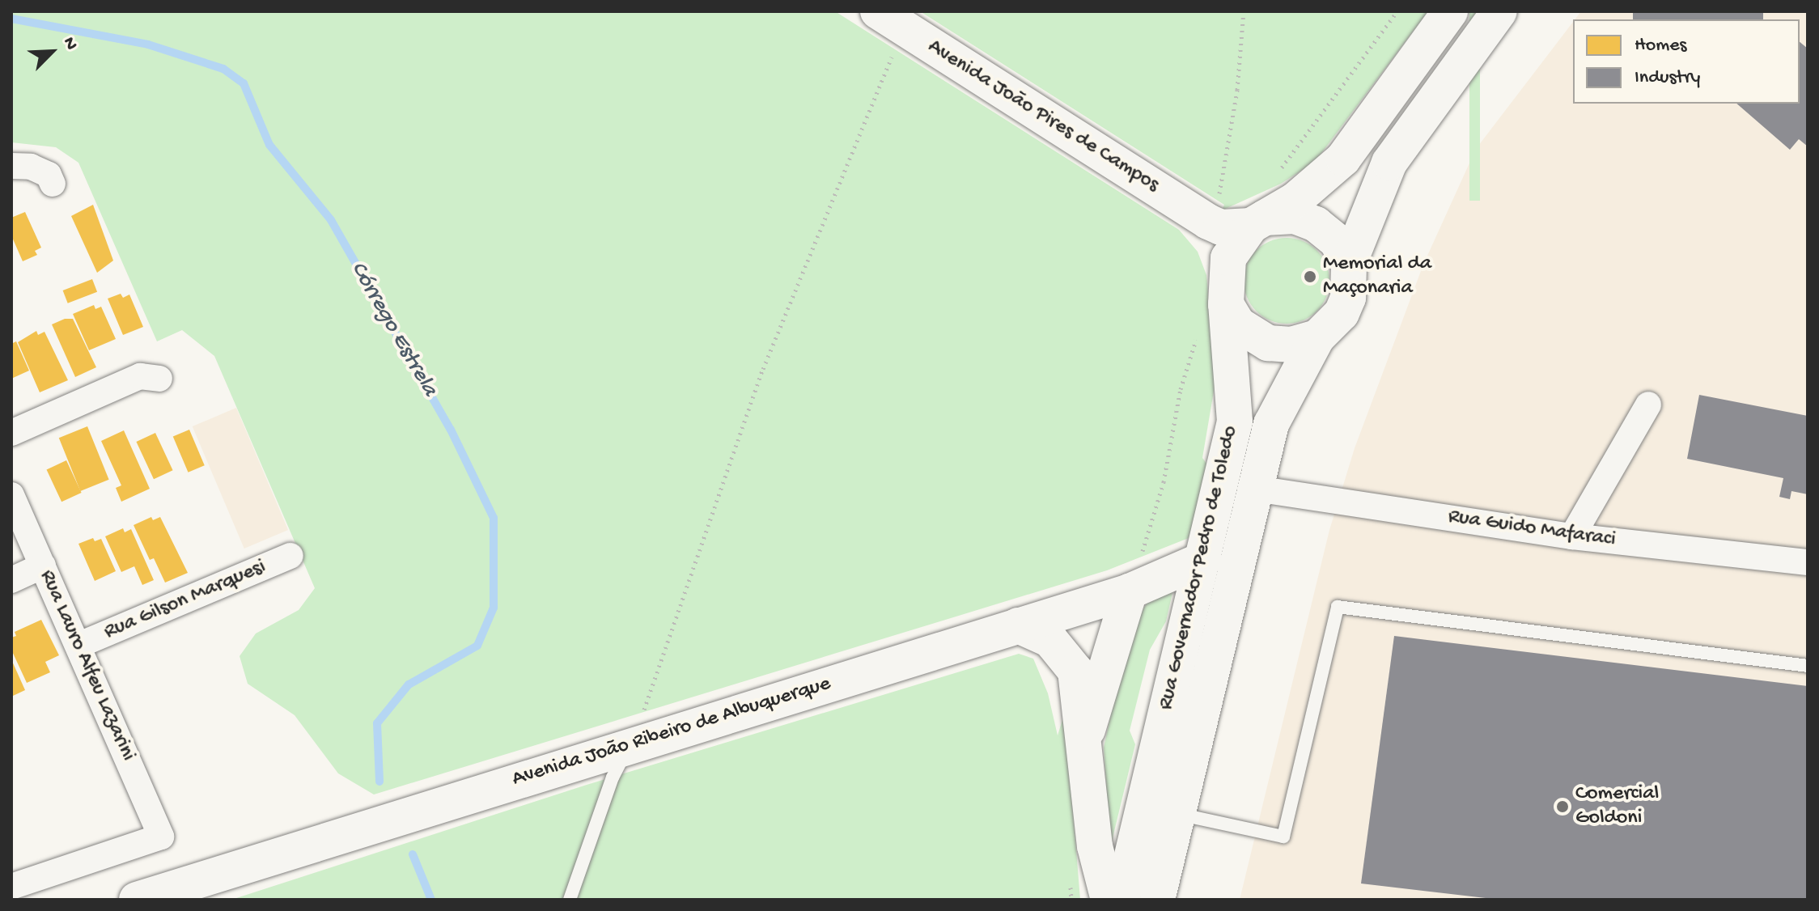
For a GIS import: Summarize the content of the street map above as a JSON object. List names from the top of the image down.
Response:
{
  "streets": {
    "main road": ["Avenida João Pires de Campos", "Rua Governador Pedro de Toledo", "Avenida João Ribeiro de Albuquerque"],
    "street": ["Rua Guido Mafaraci", "Rua Gilson Marquesi", "Rua Lauro Alfeu Lazarini"]
  },
  "crossings": [
    ["Avenida João Pires de Campos", "Rua Governador Pedro de Toledo"],
    ["Rua Guido Mafaraci", "Rua Governador Pedro de Toledo"],
    ["Rua Governador Pedro de Toledo", "Avenida João Ribeiro de Albuquerque"],
    ["Rua Gilson Marquesi", "Rua Lauro Alfeu Lazarini"]
  ],
  "water": ["Córrego Estrela"],
  "places": ["Memorial da Maçonaria", "Comercial Goldoni"],
  "legend": ["Homes", "Industry"],
  "north": "top right"
}
